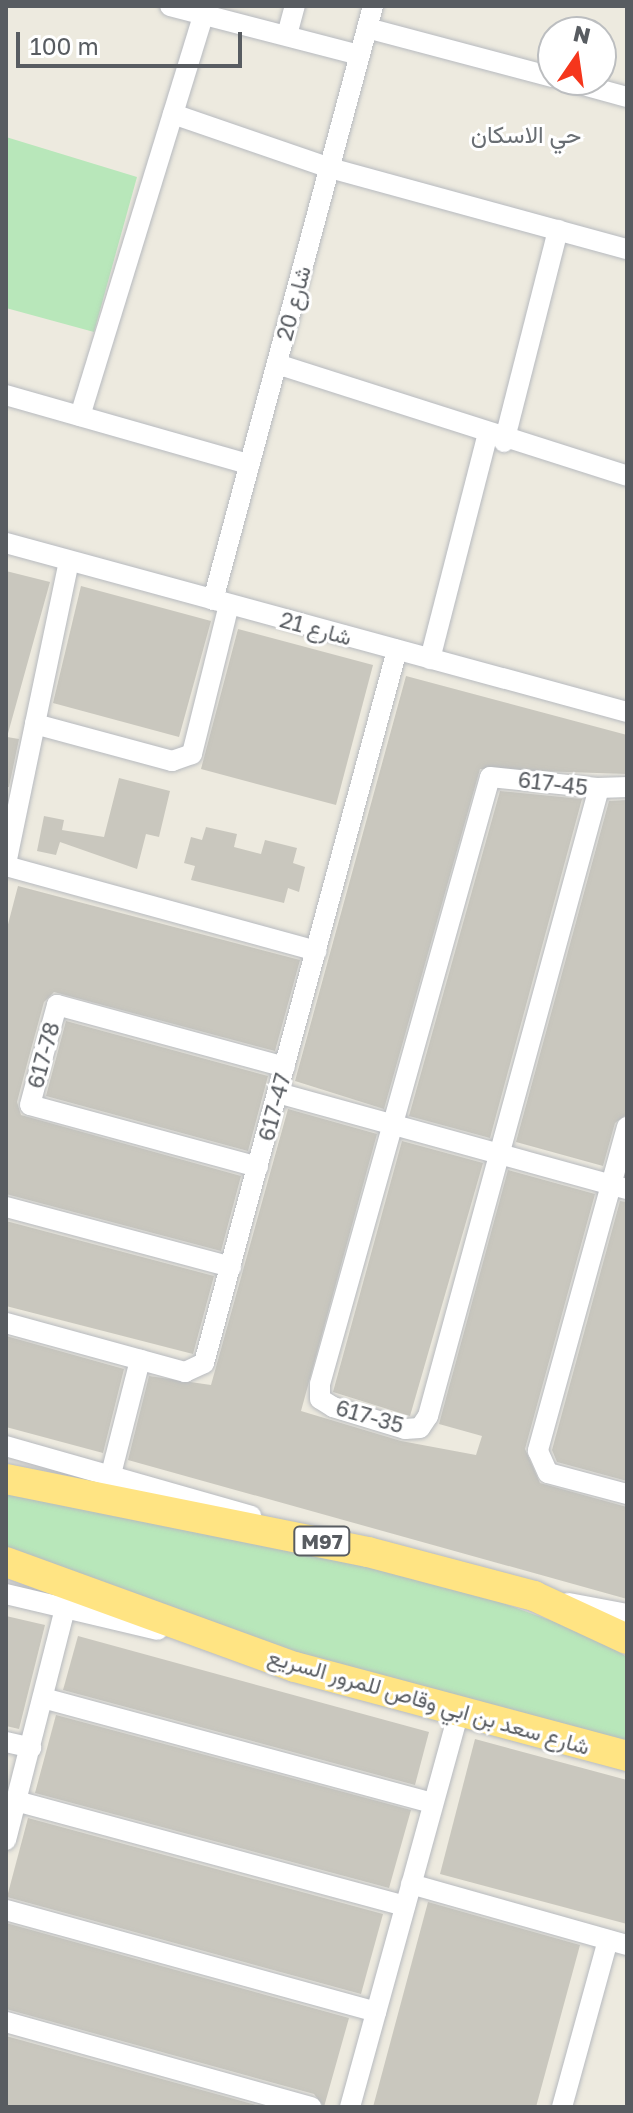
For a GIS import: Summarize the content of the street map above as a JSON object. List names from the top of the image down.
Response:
{
  "streets": {
    "highway": ["M97", "شارع سعد بن ابي وقاص للمرور السريع"],
    "street": [
      "شارع 20",
      "شارع 21",
      "617-45",
      "617-78",
      "617-47",
      "617-35"
    ]
  },
  "crossings": [
    ["شارع 20", "شارع 21"],
    ["شارع 21", "617-47"],
    ["617-45", "617-35"],
    ["617-78", "617-47"]
  ],
  "districts": ["حي الاسكان"],
  "scale_bar": "100 m",
  "north": "top"
}
